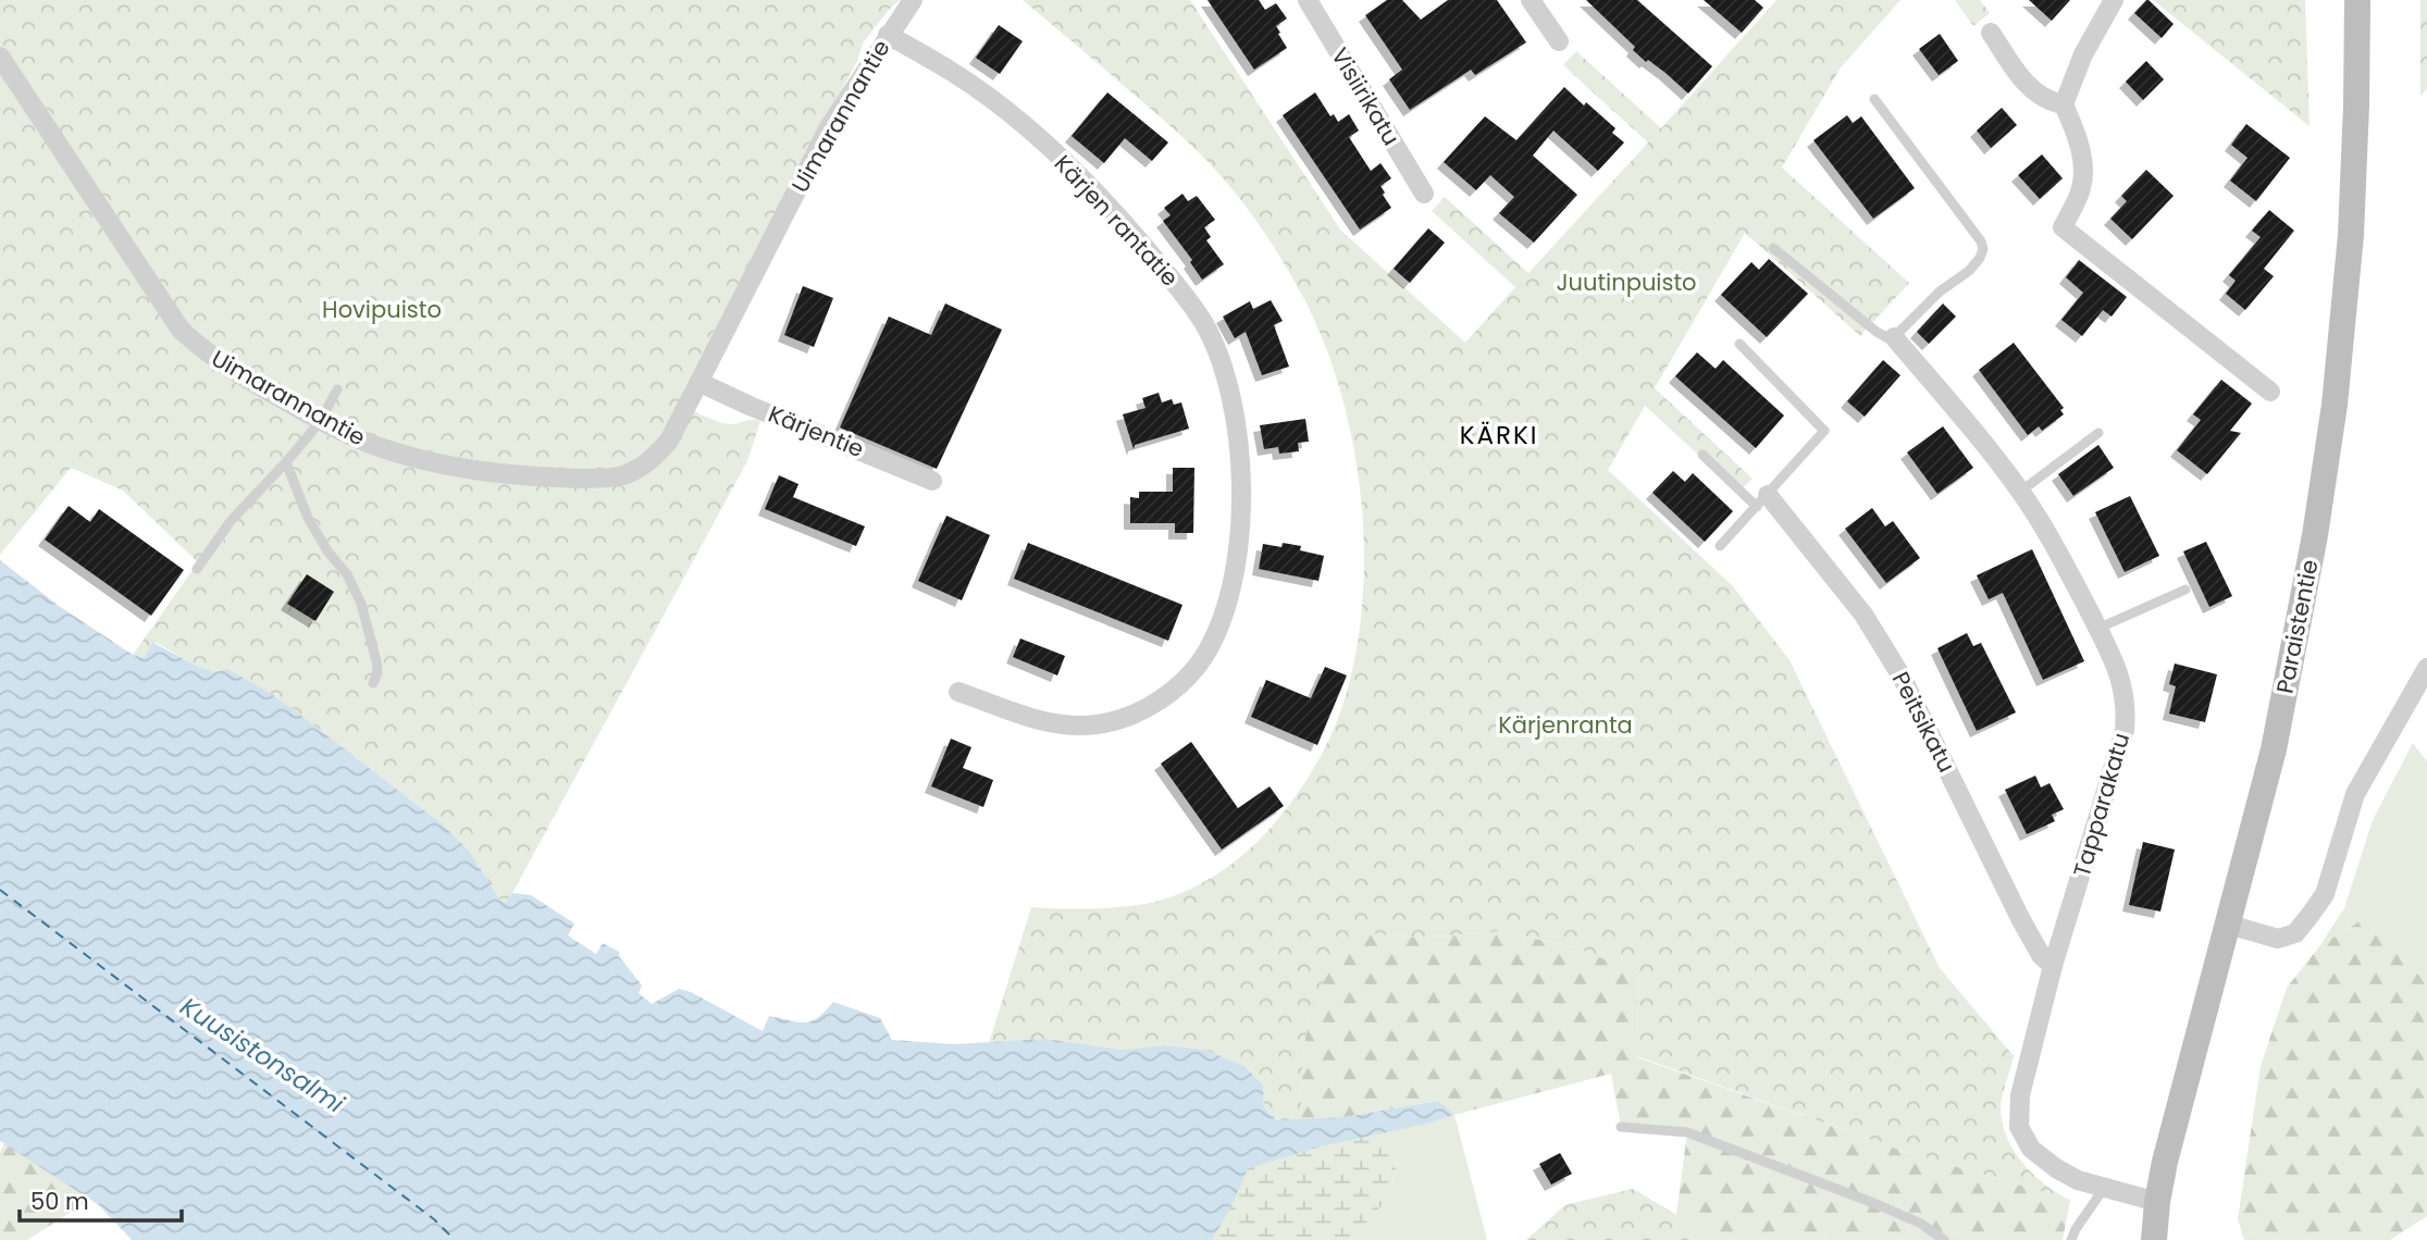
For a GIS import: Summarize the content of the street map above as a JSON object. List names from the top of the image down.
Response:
{
  "streets": {
    "main road": ["Paraistentie"],
    "street": [
      "Visiirikatu",
      "Uimarannantie",
      "Kärjen rantatie",
      "Kärjentie",
      "Peitsikatu",
      "Tapparakatu"
    ]
  },
  "crossings": [
    ["Uimarannantie", "Kärjen rantatie"],
    ["Uimarannantie", "Kärjentie"],
    ["Paraistentie", "Tapparakatu"],
    ["Peitsikatu", "Tapparakatu"]
  ],
  "districts": ["KÄRKI"],
  "water": ["Kuusistonsalmi"],
  "parks": ["Juutinpuisto", "Hovipuisto", "Kärjenranta"],
  "scale_bar": "50 m"
}
